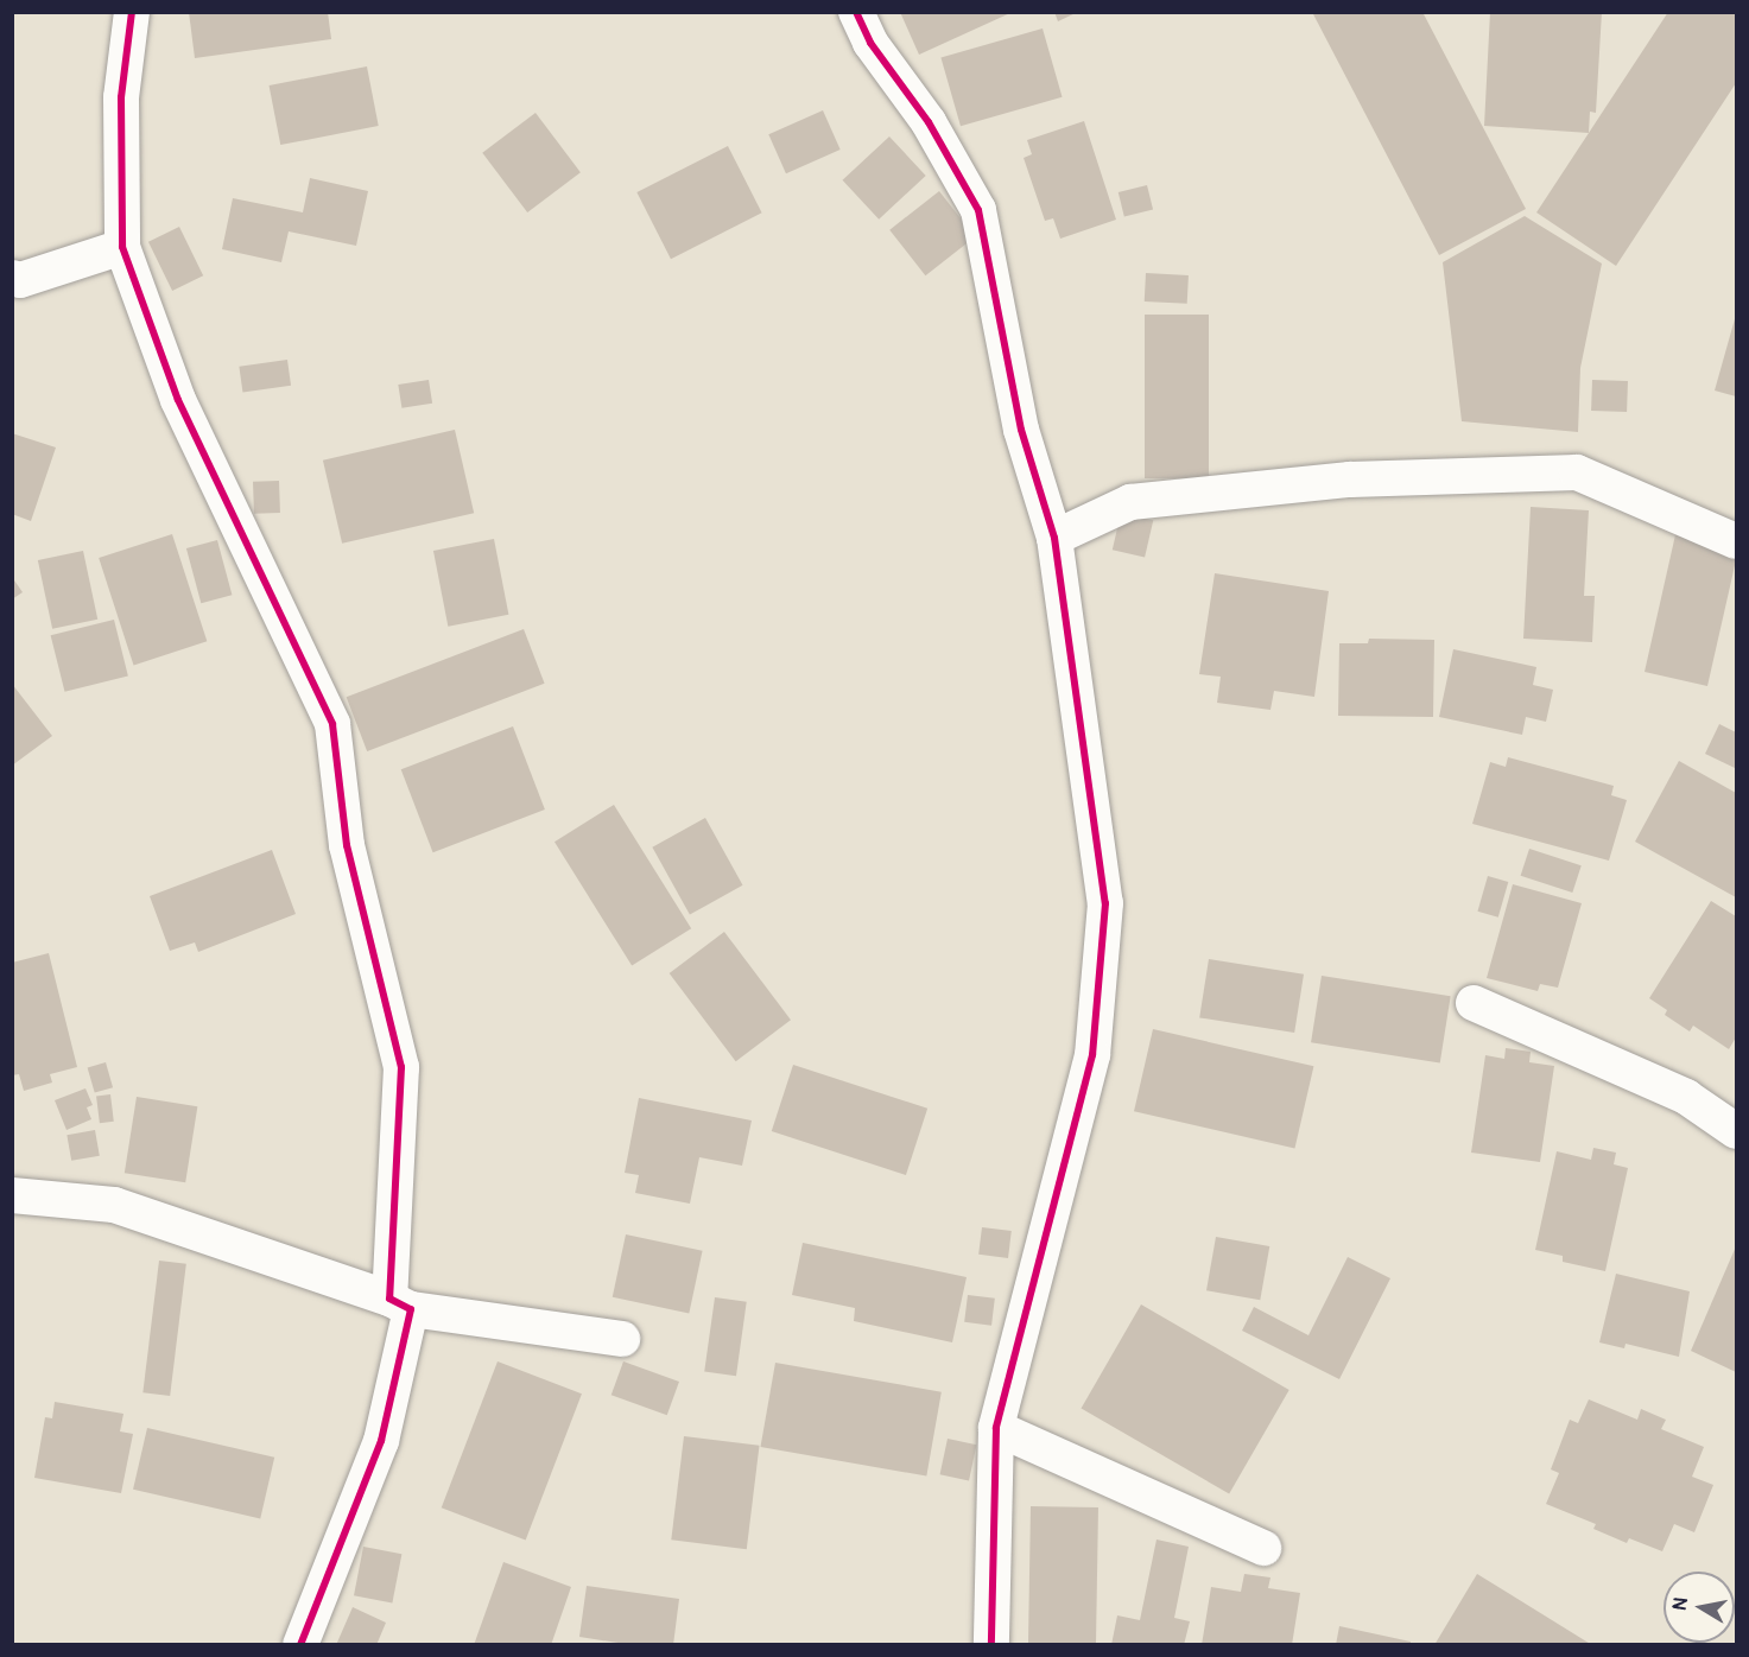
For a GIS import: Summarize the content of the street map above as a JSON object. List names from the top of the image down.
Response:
{
  "north": "left"
}
